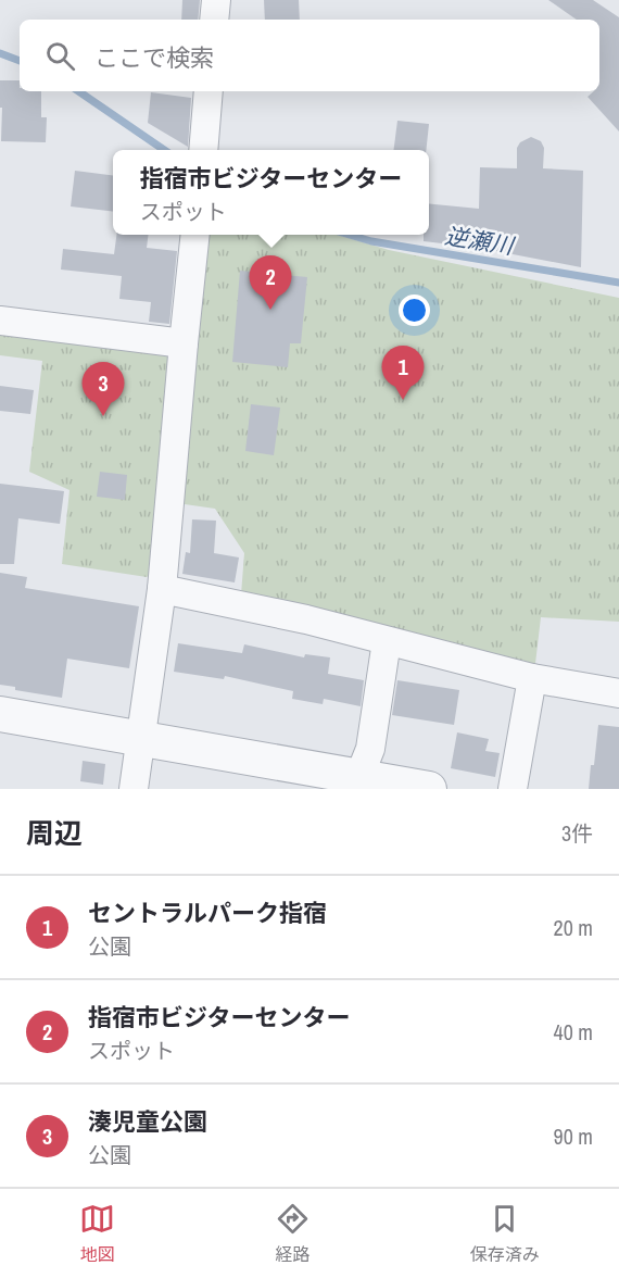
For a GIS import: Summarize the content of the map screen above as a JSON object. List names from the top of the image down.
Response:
{
  "water": ["逆瀬川"],
  "page": {
    "search": "ここで検索",
    "popup": ["指宿市ビジターセンター", "スポット"],
    "pins": ["2", "1", "3"],
    "heading": ["周辺", "3件"],
    "list": [
      {
        "mark": "1",
        "name": "セントラルパーク指宿",
        "note": "公園",
        "value": "20 m"
      },
      {
        "mark": "2",
        "name": "指宿市ビジターセンター",
        "note": "スポット",
        "value": "40 m"
      },
      {
        "mark": "3",
        "name": "湊児童公園",
        "note": "公園",
        "value": "90 m"
      }
    ],
    "nav": ["地図", "経路", "保存済み"]
  }
}
